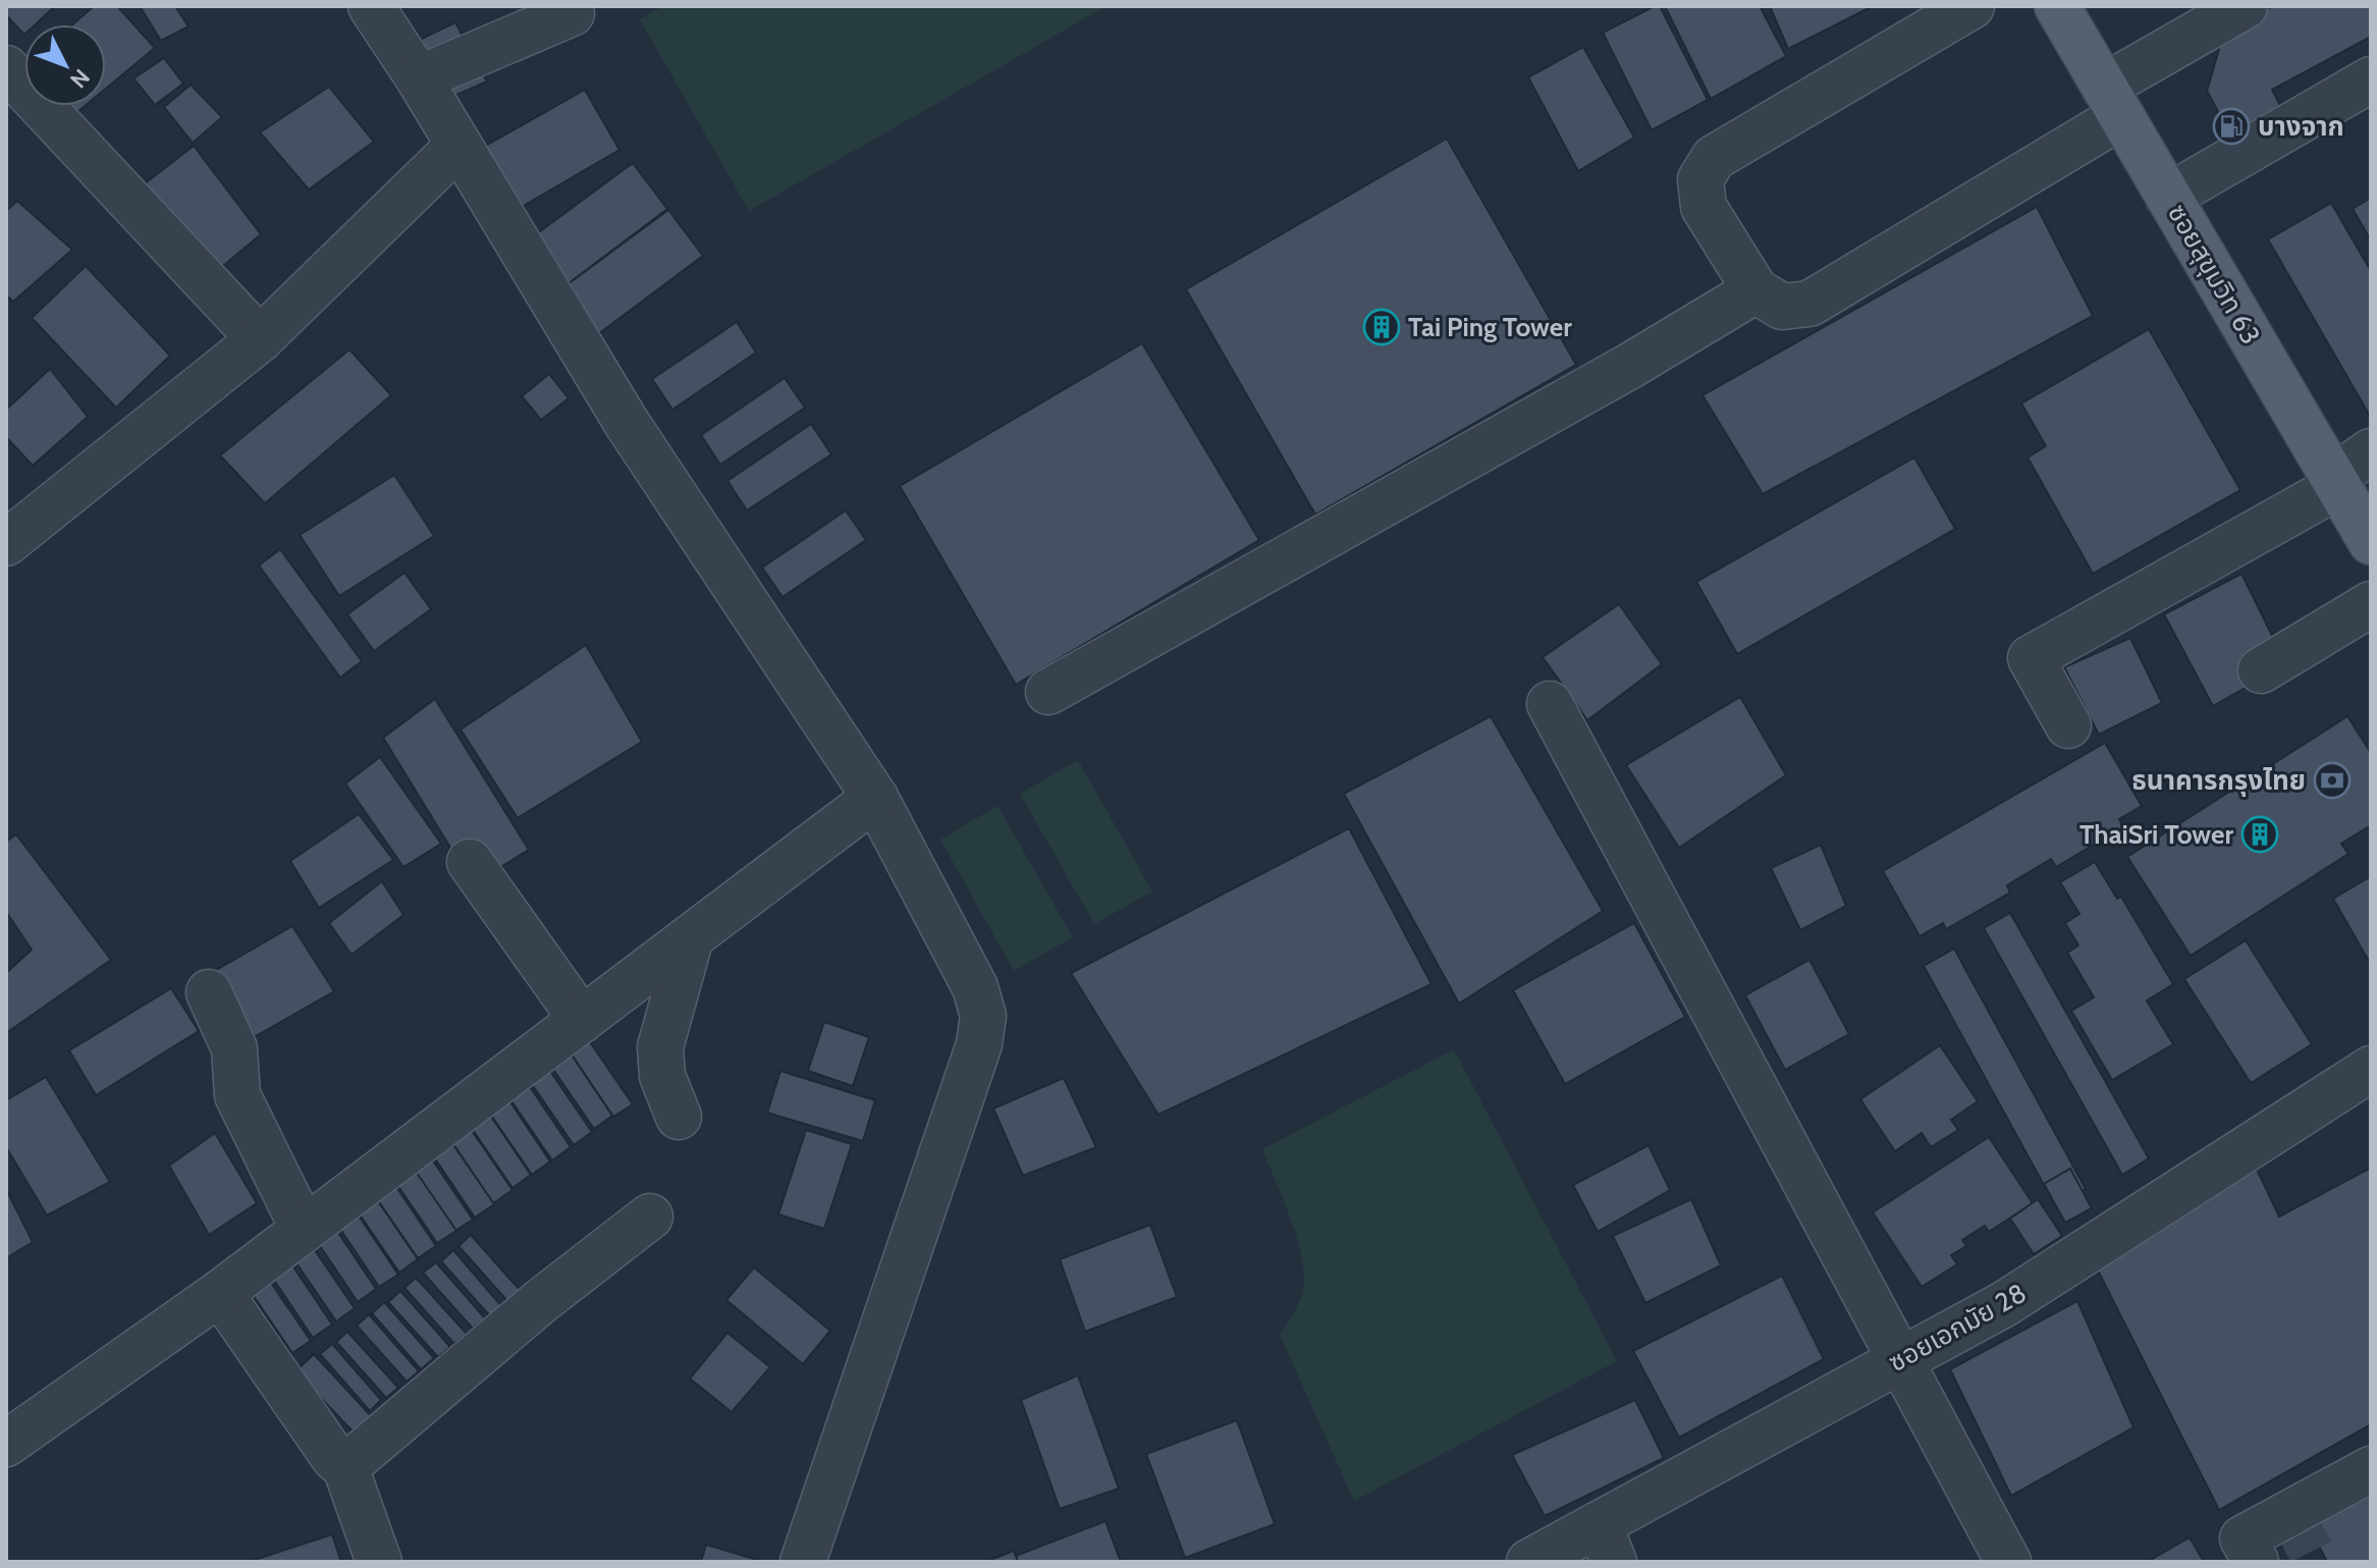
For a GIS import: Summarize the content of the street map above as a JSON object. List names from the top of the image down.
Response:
{
  "streets": {
    "main road": ["ซอยสุขุมวิท 63"],
    "street": ["ซอยเอกมัย 28"]
  },
  "places": {
    "fuel station": ["บางจาก"],
    "building": ["Tai Ping Tower", "ThaiSri Tower"],
    "bank": ["ธนาคารกรุงไทย"]
  },
  "north": "bottom right"
}
